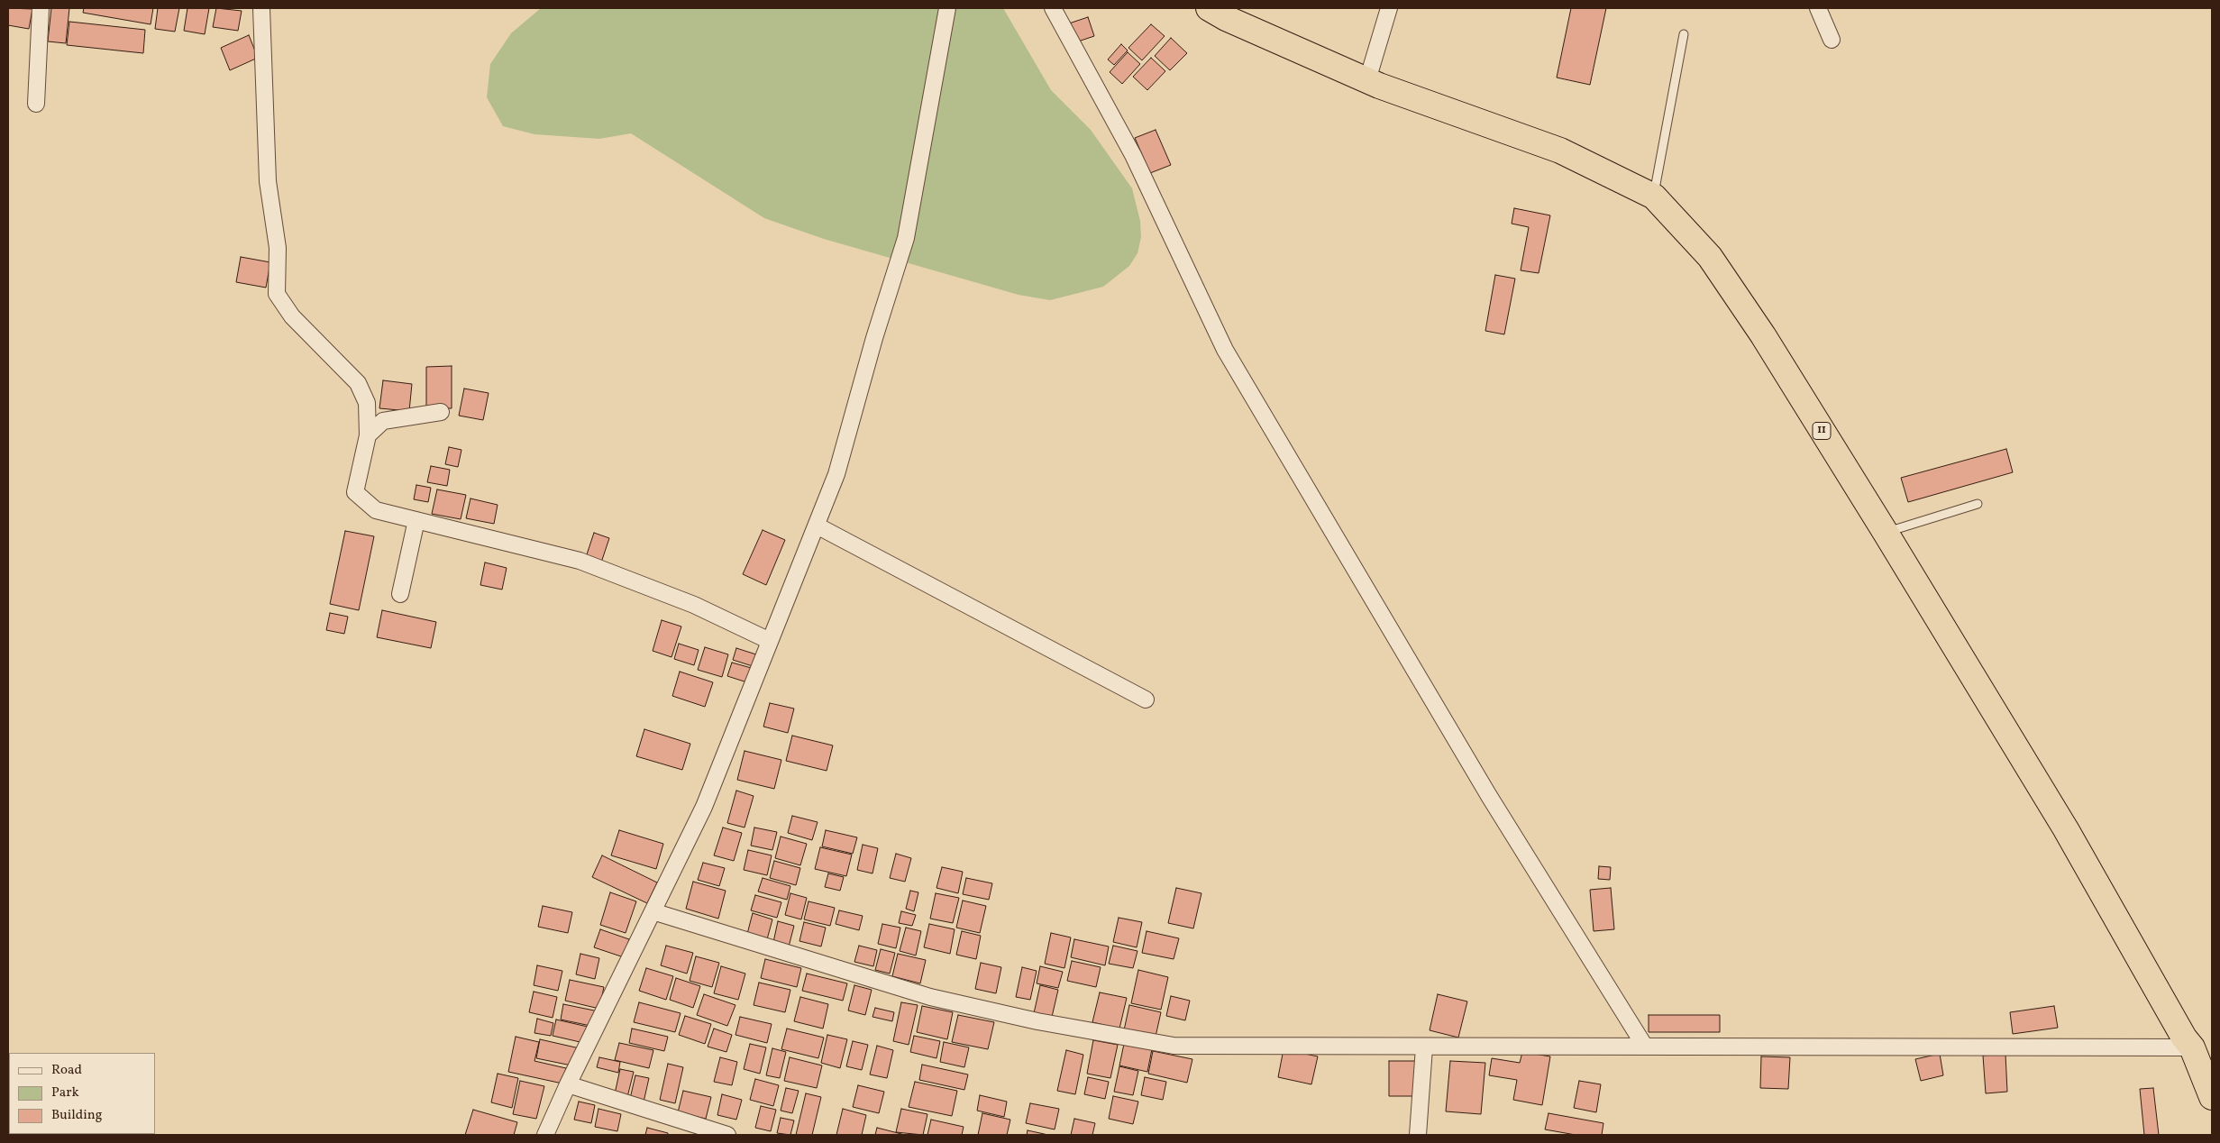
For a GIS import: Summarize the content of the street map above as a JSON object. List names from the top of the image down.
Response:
{
  "streets": {
    "highway": ["11"]
  },
  "legend": ["Road", "Park", "Building"]
}
